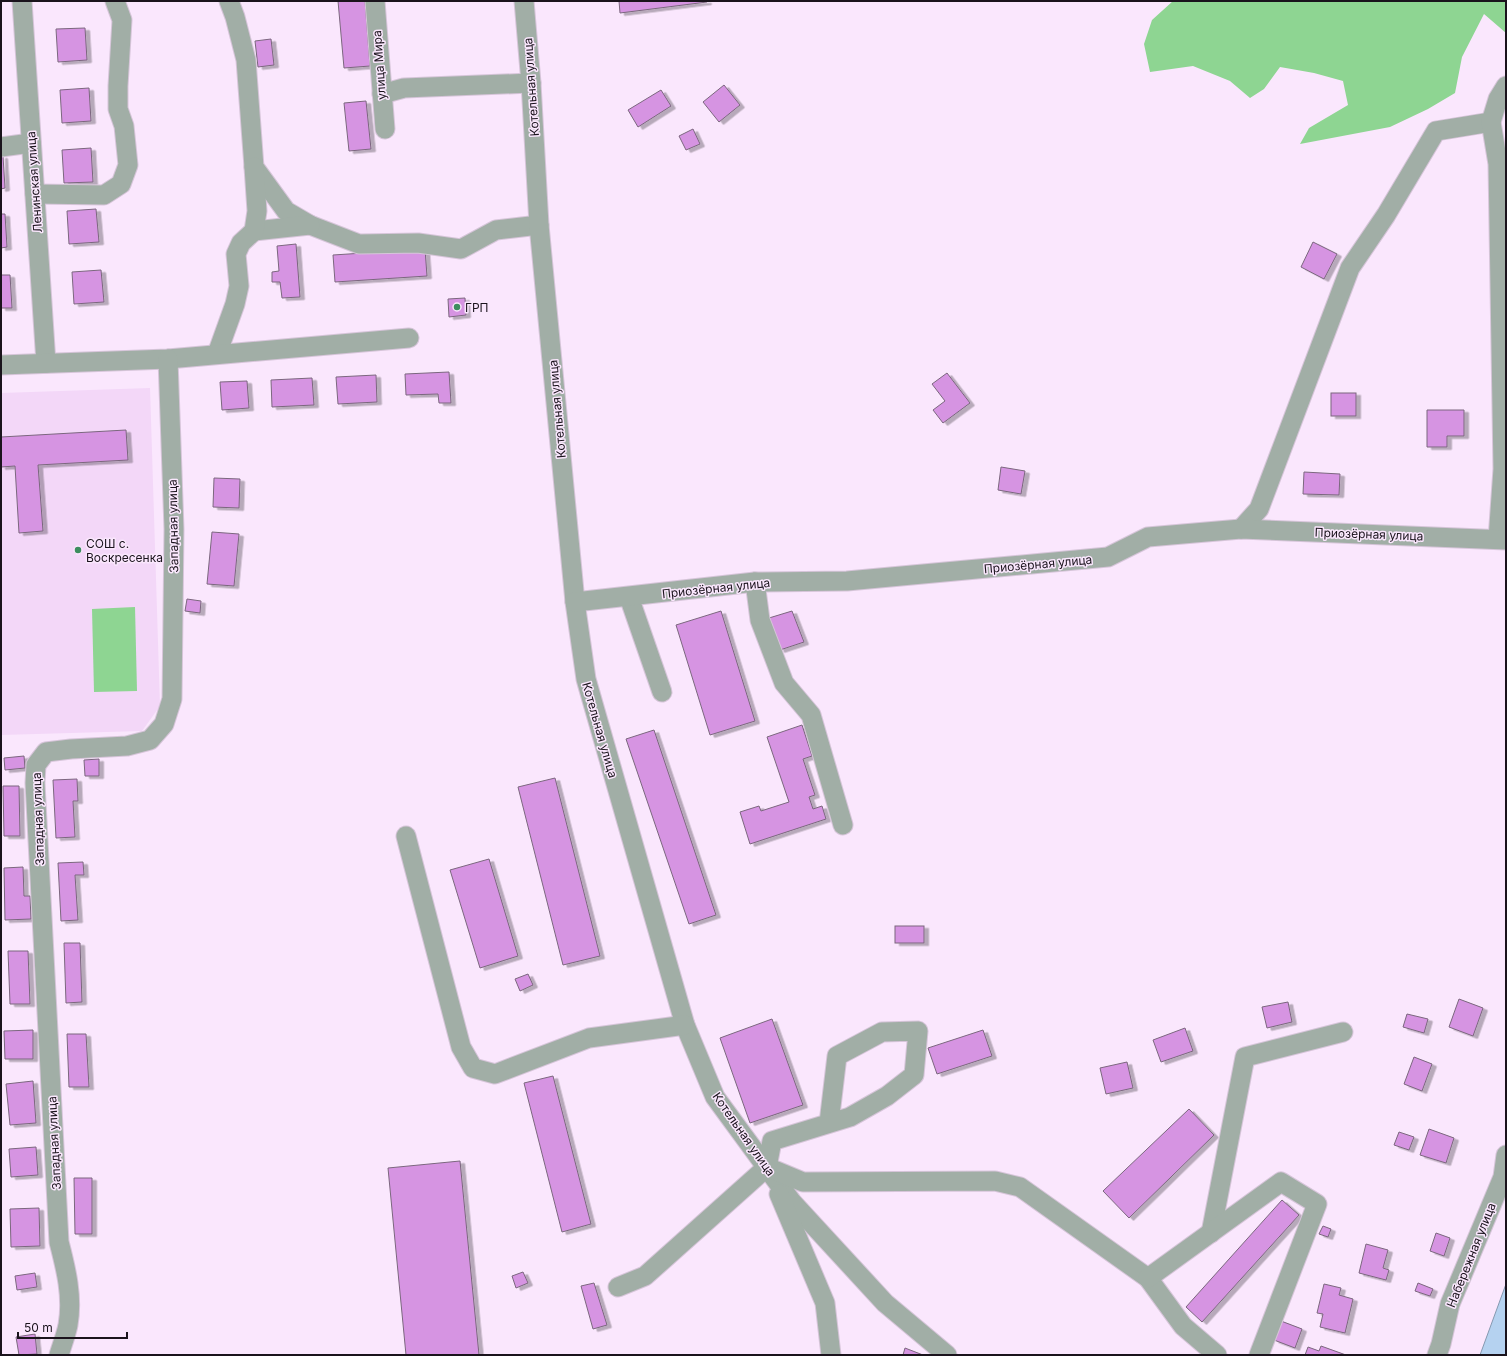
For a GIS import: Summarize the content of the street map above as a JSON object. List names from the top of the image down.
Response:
{
  "streets": {
    "street": [
      "улица Мира",
      "Котельная улица",
      "Ленинская улица",
      "Западная улица",
      "Приозёрная улица",
      "Набережная улица"
    ]
  },
  "crossings": [
    ["Котельная улица", "Приозёрная улица"]
  ],
  "places": ["ГРП", "СОШ с. Воскресенка"],
  "scale_bar": "50 m"
}
